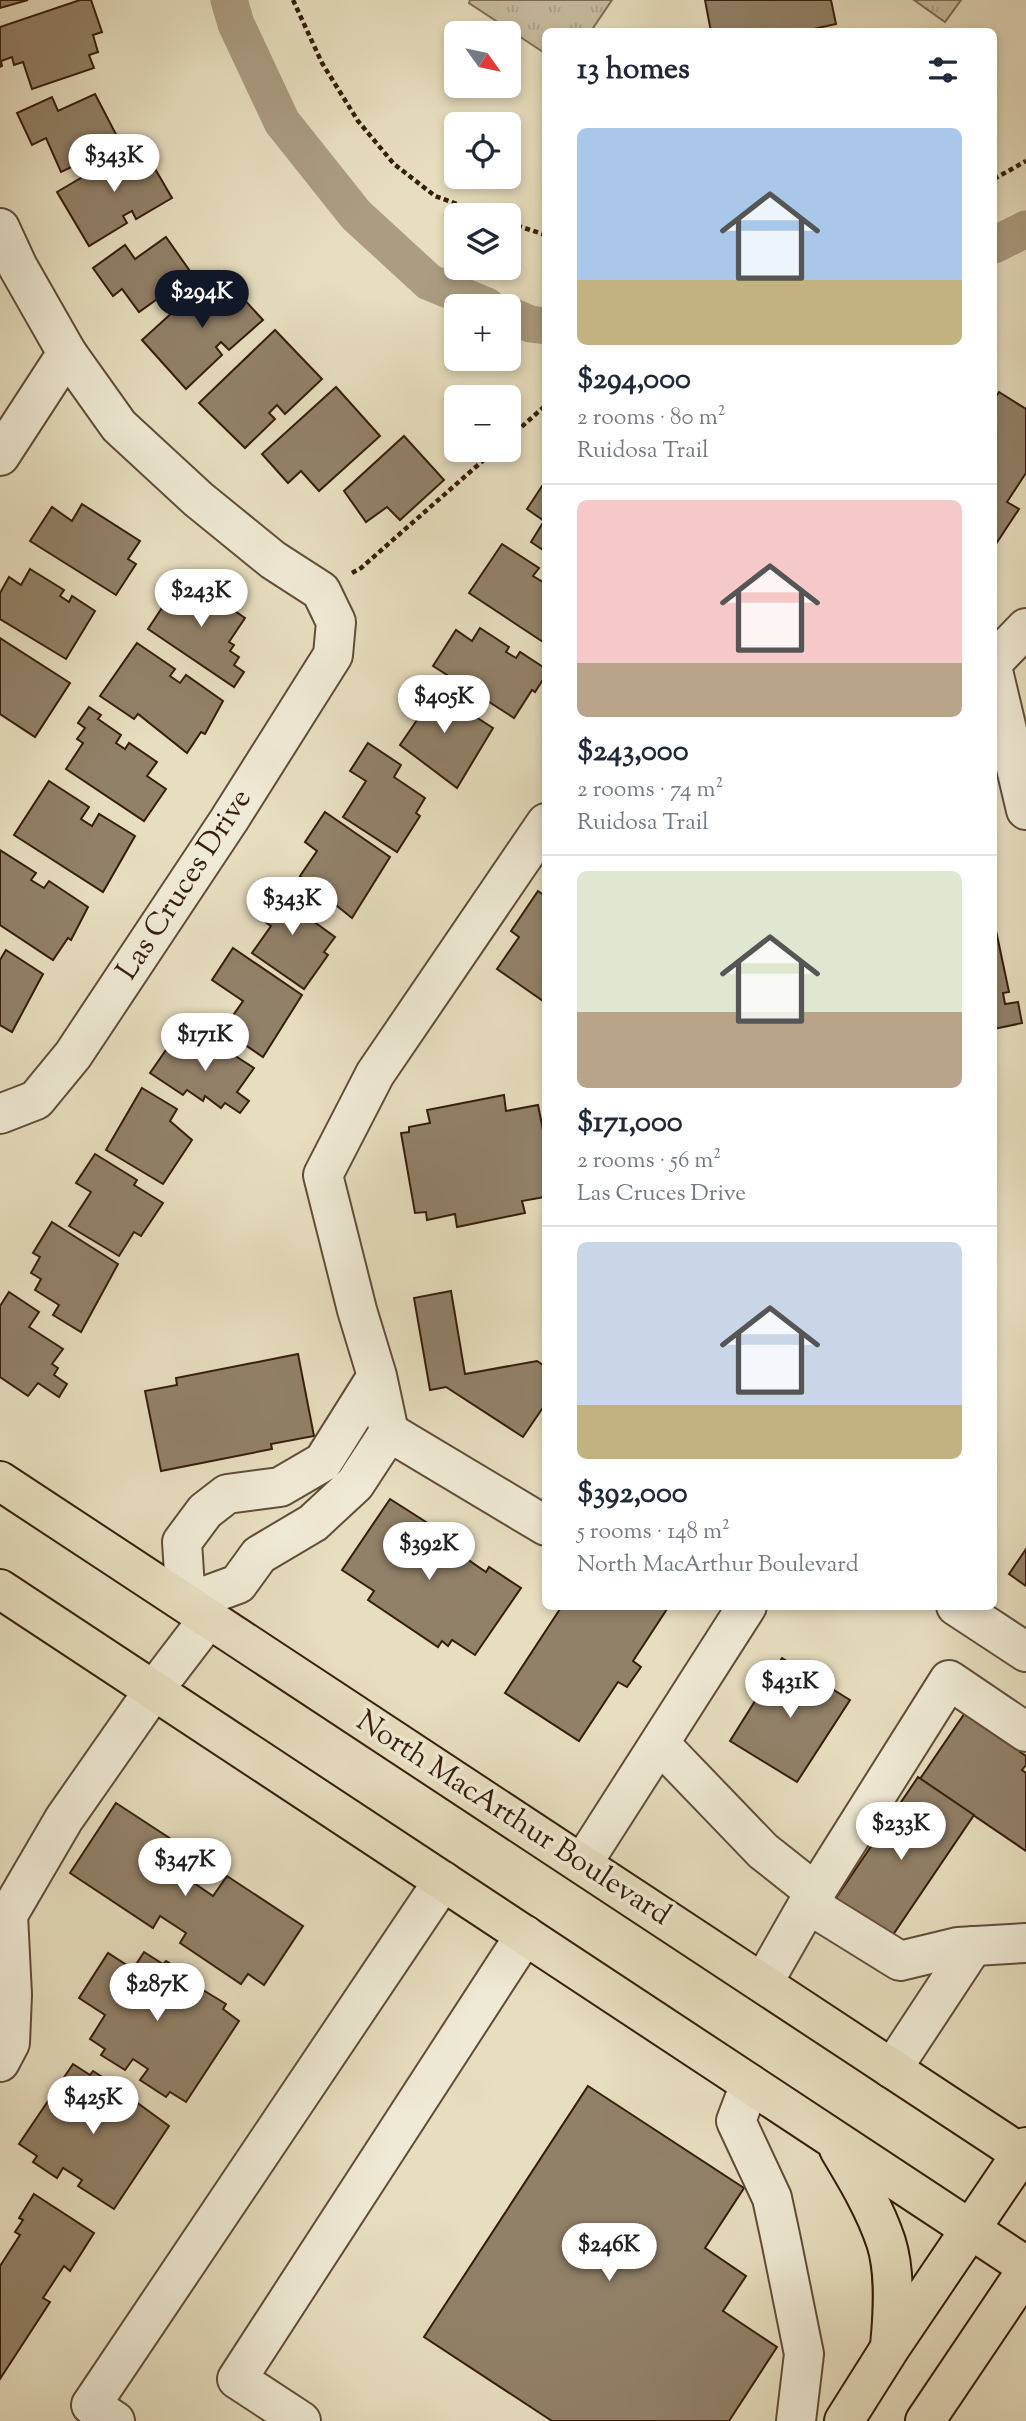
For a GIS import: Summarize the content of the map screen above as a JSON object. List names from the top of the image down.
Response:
{
  "streets": {
    "main road": ["North MacArthur Boulevard"],
    "street": ["Las Cruces Drive"]
  },
  "north": "bottom right",
  "page": {
    "map_buttons": ["+", "−"],
    "heading": "13 homes",
    "list": [
      {
        "name": "$294,000",
        "note": "2 rooms · 80 m² · Ruidosa Trail"
      },
      {
        "name": "$243,000",
        "note": "2 rooms · 74 m² · Ruidosa Trail"
      },
      {
        "name": "$171,000",
        "note": "2 rooms · 56 m² · Las Cruces Drive"
      },
      {
        "name": "$392,000",
        "note": "5 rooms · 148 m² · North MacArthur Boulevard"
      }
    ],
    "price": [
      "$343K",
      "$294K",
      "$243K",
      "$405K",
      "$343K",
      "$171K",
      "$392K",
      "$431K",
      "$233K",
      "$347K",
      "$287K",
      "$425K",
      "$246K"
    ]
  }
}
